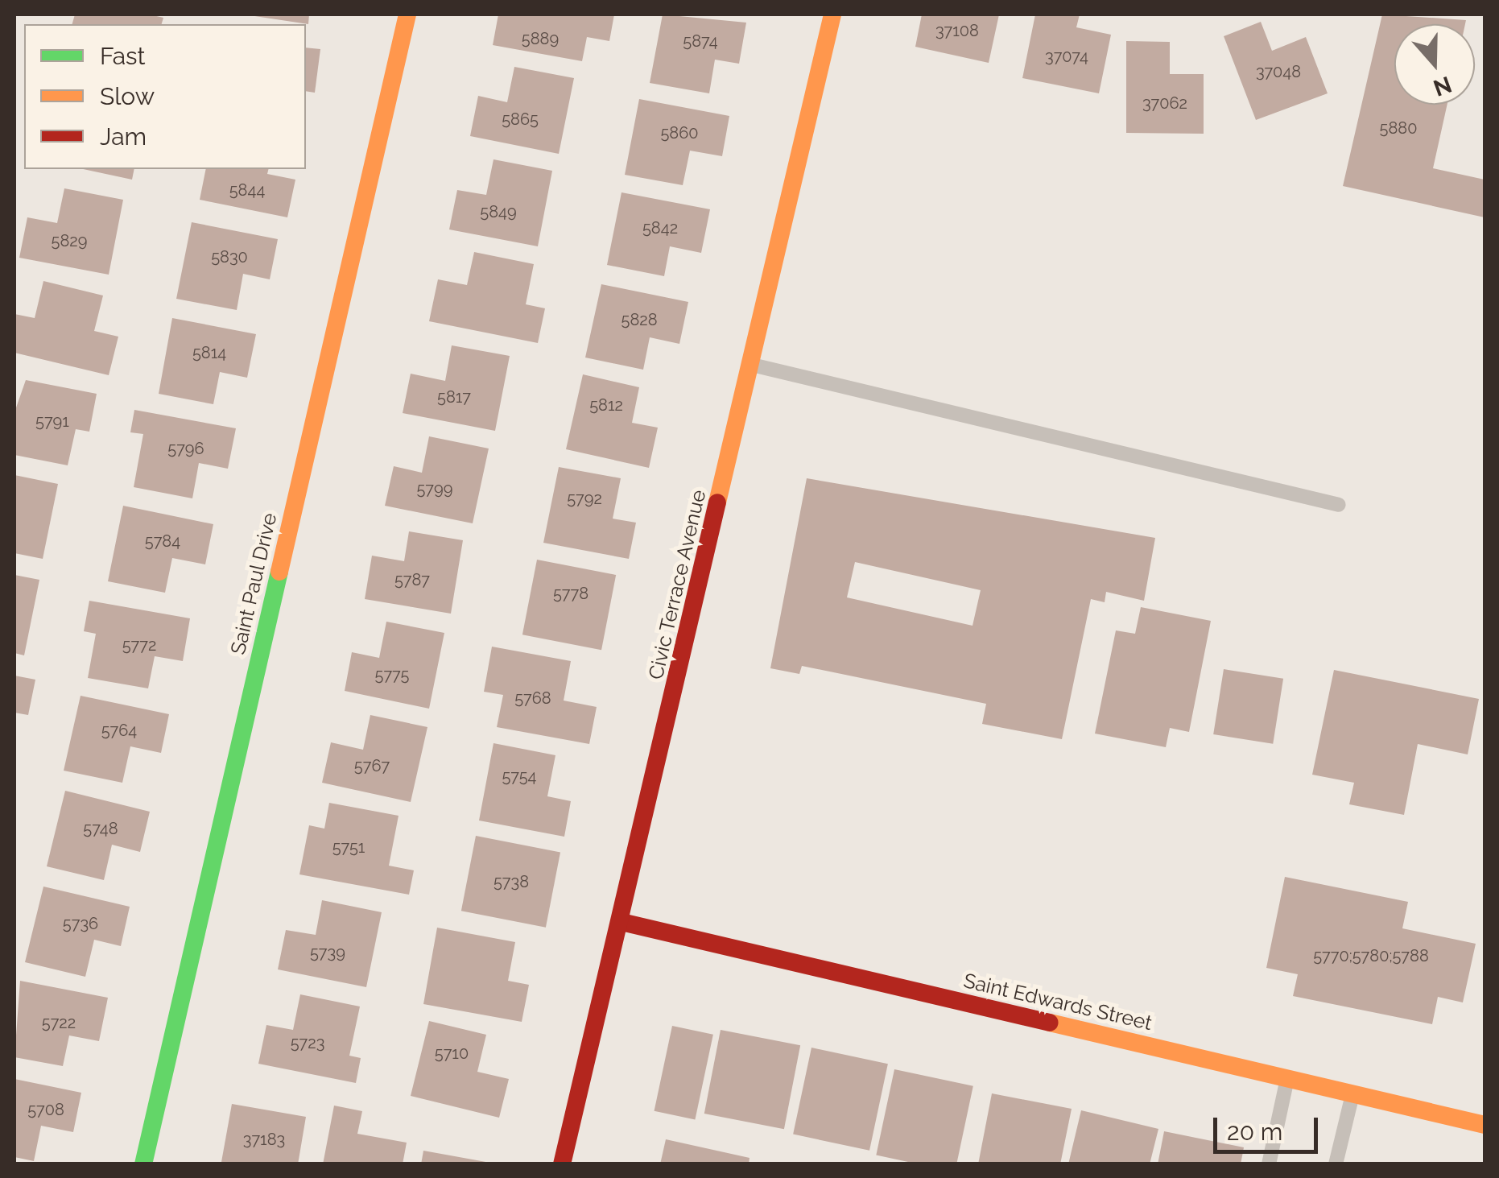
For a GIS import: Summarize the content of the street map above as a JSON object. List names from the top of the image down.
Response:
{
  "streets": {
    "street": ["Saint Paul Drive", "Civic Terrace Avenue", "Saint Edwards Street"]
  },
  "crossings": [
    ["Civic Terrace Avenue", "Saint Edwards Street"]
  ],
  "house_numbers": [
    "37108",
    "5889",
    "5874",
    "37074",
    "37048",
    "37062",
    "5865",
    "5880",
    "5860",
    "5844",
    "5849",
    "5842",
    "5829",
    "5830",
    "5828",
    "5814",
    "5817",
    "5812",
    "5791",
    "5796",
    "5799",
    "5792",
    "5784",
    "5787",
    "5778",
    "5772",
    "5775",
    "5768",
    "5764",
    "5767",
    "5754",
    "5748",
    "5751",
    "5738",
    "5736",
    "5739",
    "5770;5780;5788",
    "5722",
    "5723",
    "5710",
    "5708",
    "37183"
  ],
  "legend": ["Fast", "Slow", "Jam"],
  "scale_bar": "20 m",
  "north": "bottom"
}
